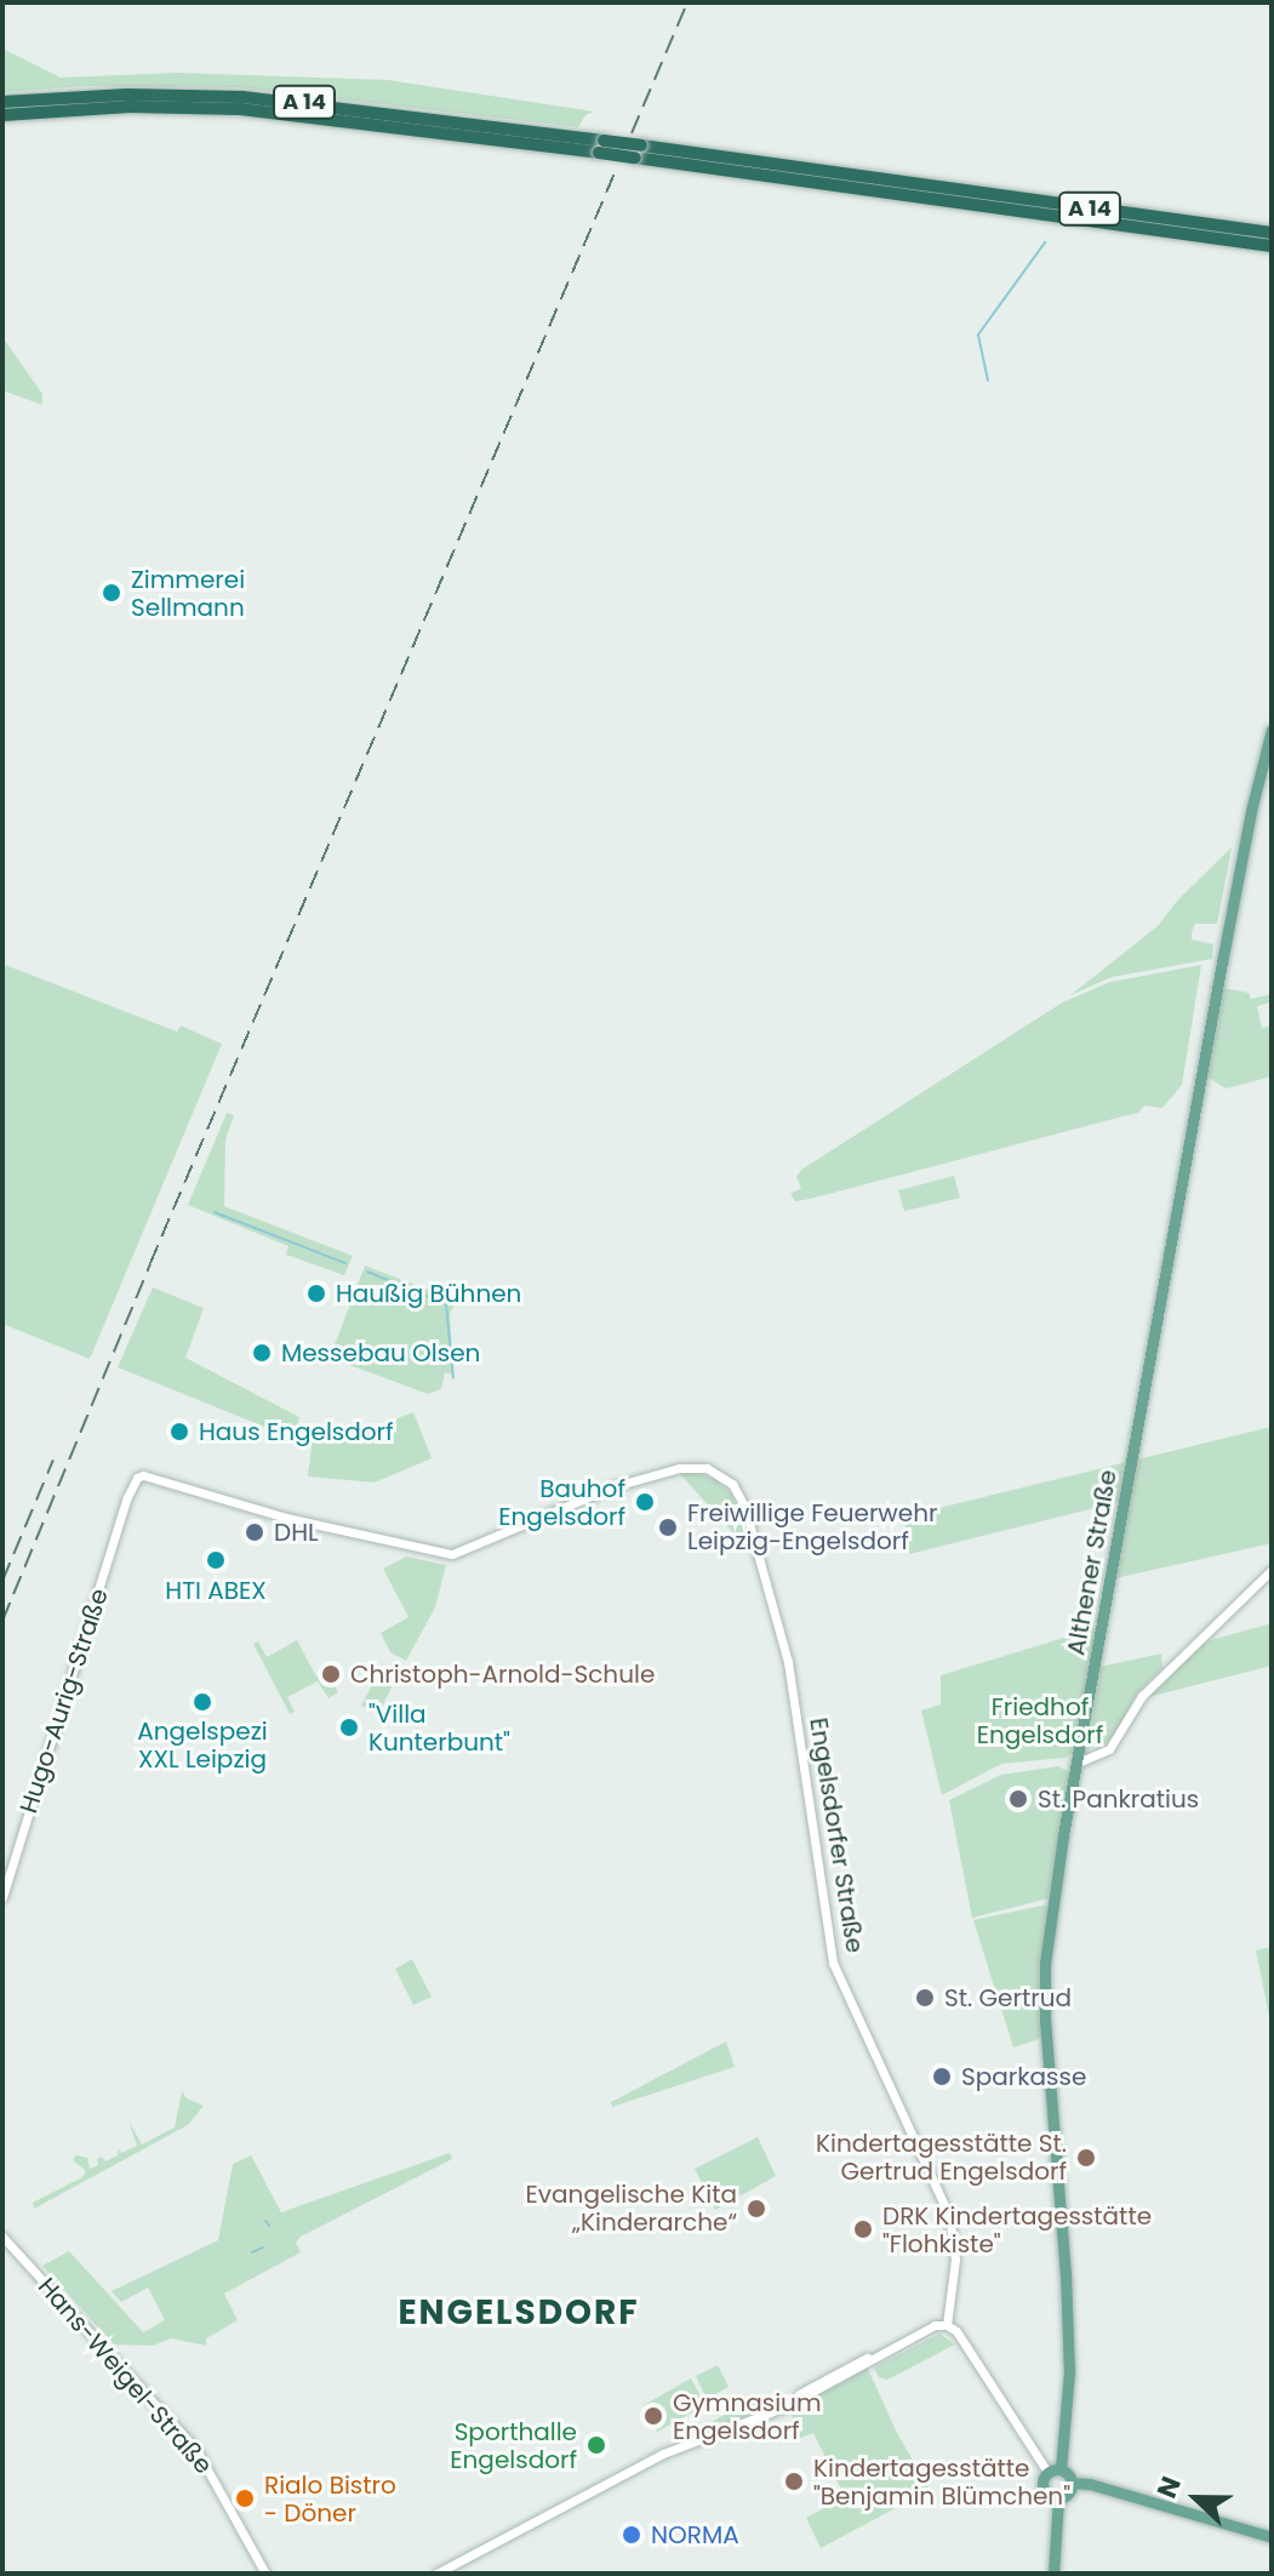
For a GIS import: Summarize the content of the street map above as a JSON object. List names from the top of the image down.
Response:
{
  "streets": {
    "highway": ["A 14"],
    "main road": ["Althener Straße"],
    "street": ["Hugo-Aurig-Straße", "Engelsdorfer Straße", "Hans-Weigel-Straße"]
  },
  "crossings": [
    ["Hugo-Aurig-Straße", "Engelsdorfer Straße"]
  ],
  "districts": ["ENGELSDORF"],
  "parks": ["Friedhof Engelsdorf"],
  "places": [
    "Zimmerei Sellmann",
    "Haußig Bühnen",
    "Messebau Olsen",
    "Haus Engelsdorf",
    "Bauhof Engelsdorf",
    "Freiwillige Feuerwehr Leipzig-Engelsdorf",
    "DHL",
    "HTI ABEX",
    "Christoph-Arnold-Schule",
    "Angelspezi XXL Leipzig",
    "\"Villa Kunterbunt\"",
    "St. Pankratius",
    "St. Gertrud",
    "Sparkasse",
    "Kindertagesstätte St. Gertrud Engelsdorf",
    "Evangelische Kita „Kinderarche“",
    "DRK Kindertagesstätte \"Flohkiste\"",
    "Gymnasium Engelsdorf",
    "Sporthalle Engelsdorf",
    "Kindertagesstätte \"Benjamin Blümchen\"",
    "Rialo Bistro - Döner",
    "NORMA"
  ],
  "north": "left"
}
